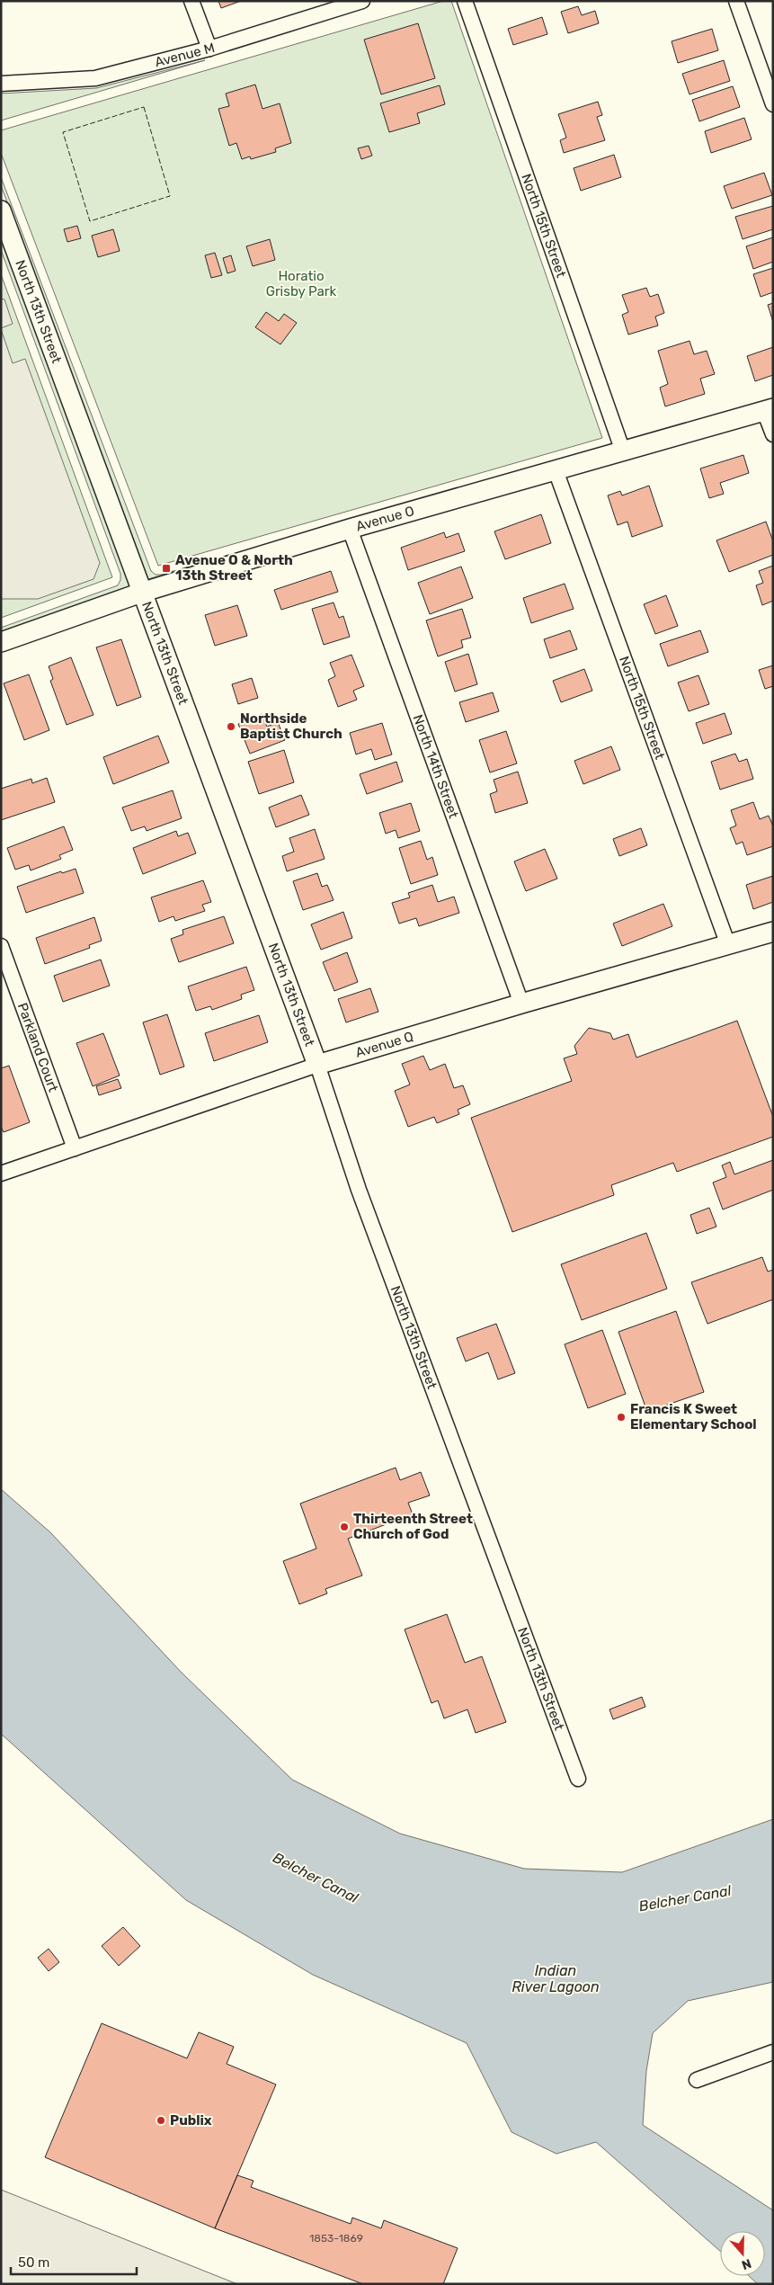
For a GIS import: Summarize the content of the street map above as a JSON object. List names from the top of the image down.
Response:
{
  "streets": {
    "street": [
      "Avenue M",
      "North 15th Street",
      "North 13th Street",
      "Avenue O",
      "North 14th Street",
      "Avenue Q",
      "Parkland Court"
    ]
  },
  "crossings": [
    ["North 15th Street", "Avenue O"],
    ["North 15th Street", "Avenue Q"],
    ["North 13th Street", "Avenue O"],
    ["North 13th Street", "Avenue Q"],
    ["Avenue O", "North 14th Street"],
    ["North 14th Street", "Avenue Q"],
    ["Avenue Q", "Parkland Court"]
  ],
  "water": ["Belcher Canal", "Indian River Lagoon"],
  "parks": ["Horatio Grisby Park"],
  "places": {
    "transit": ["Avenue O & North 13th Street"],
    "other": [
      "Northside Baptist Church",
      "Francis K Sweet Elementary School",
      "Thirteenth Street Church of God",
      "Publix"
    ]
  },
  "house_numbers": ["1853-1869"],
  "scale_bar": "50 m",
  "north": "bottom"
}
